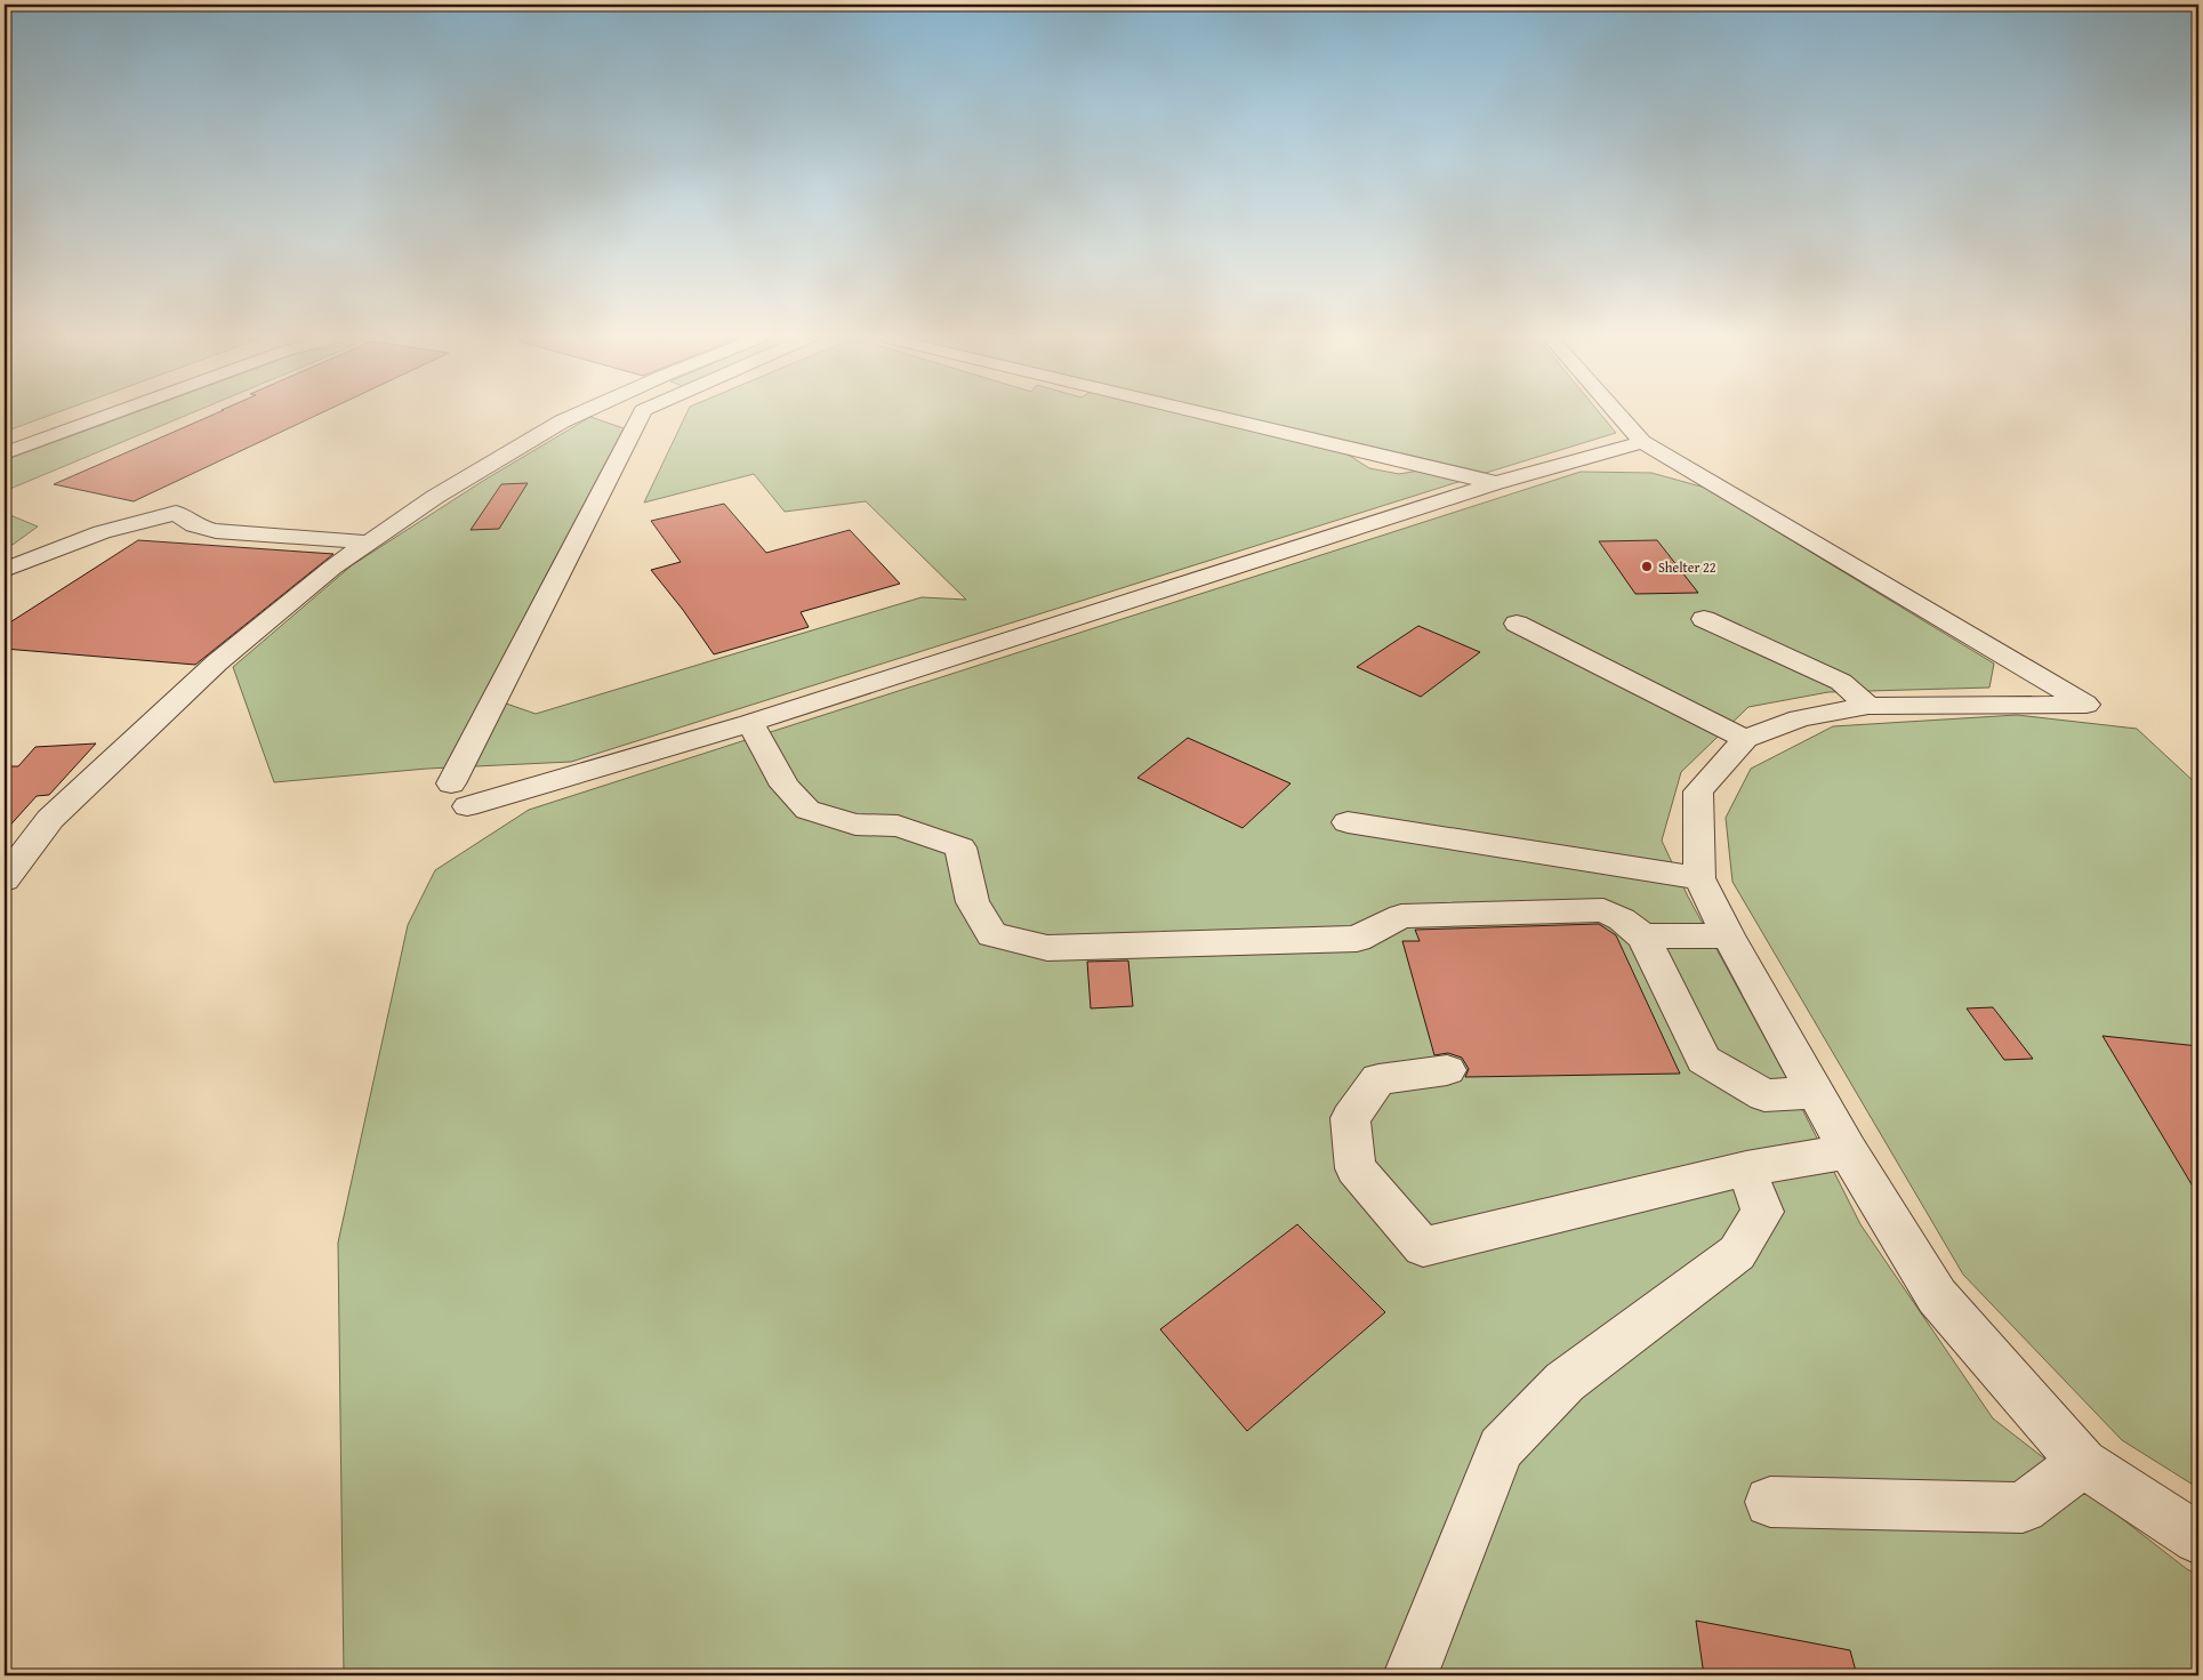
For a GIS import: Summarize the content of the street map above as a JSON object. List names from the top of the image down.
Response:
{
  "places": ["Shelter 22"]
}
